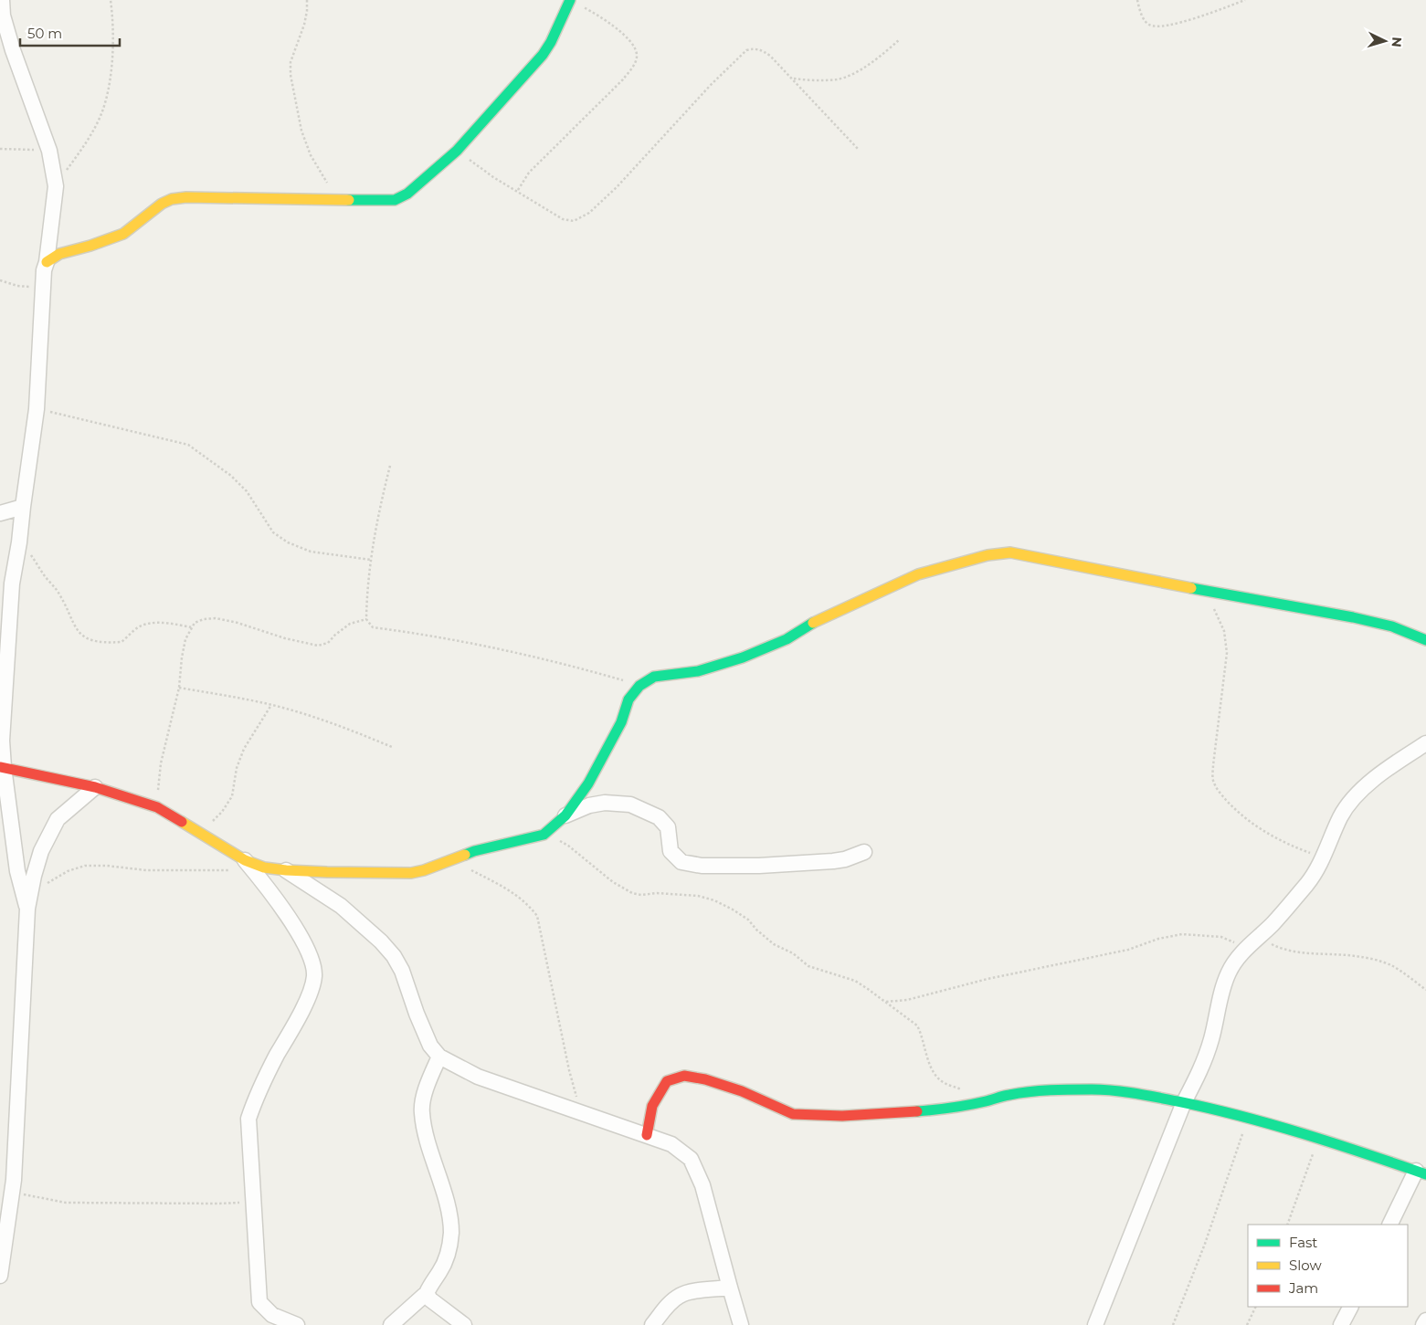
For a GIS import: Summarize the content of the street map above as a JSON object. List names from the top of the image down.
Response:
{
  "legend": ["Fast", "Slow", "Jam"],
  "scale_bar": "50 m",
  "north": "right"
}
